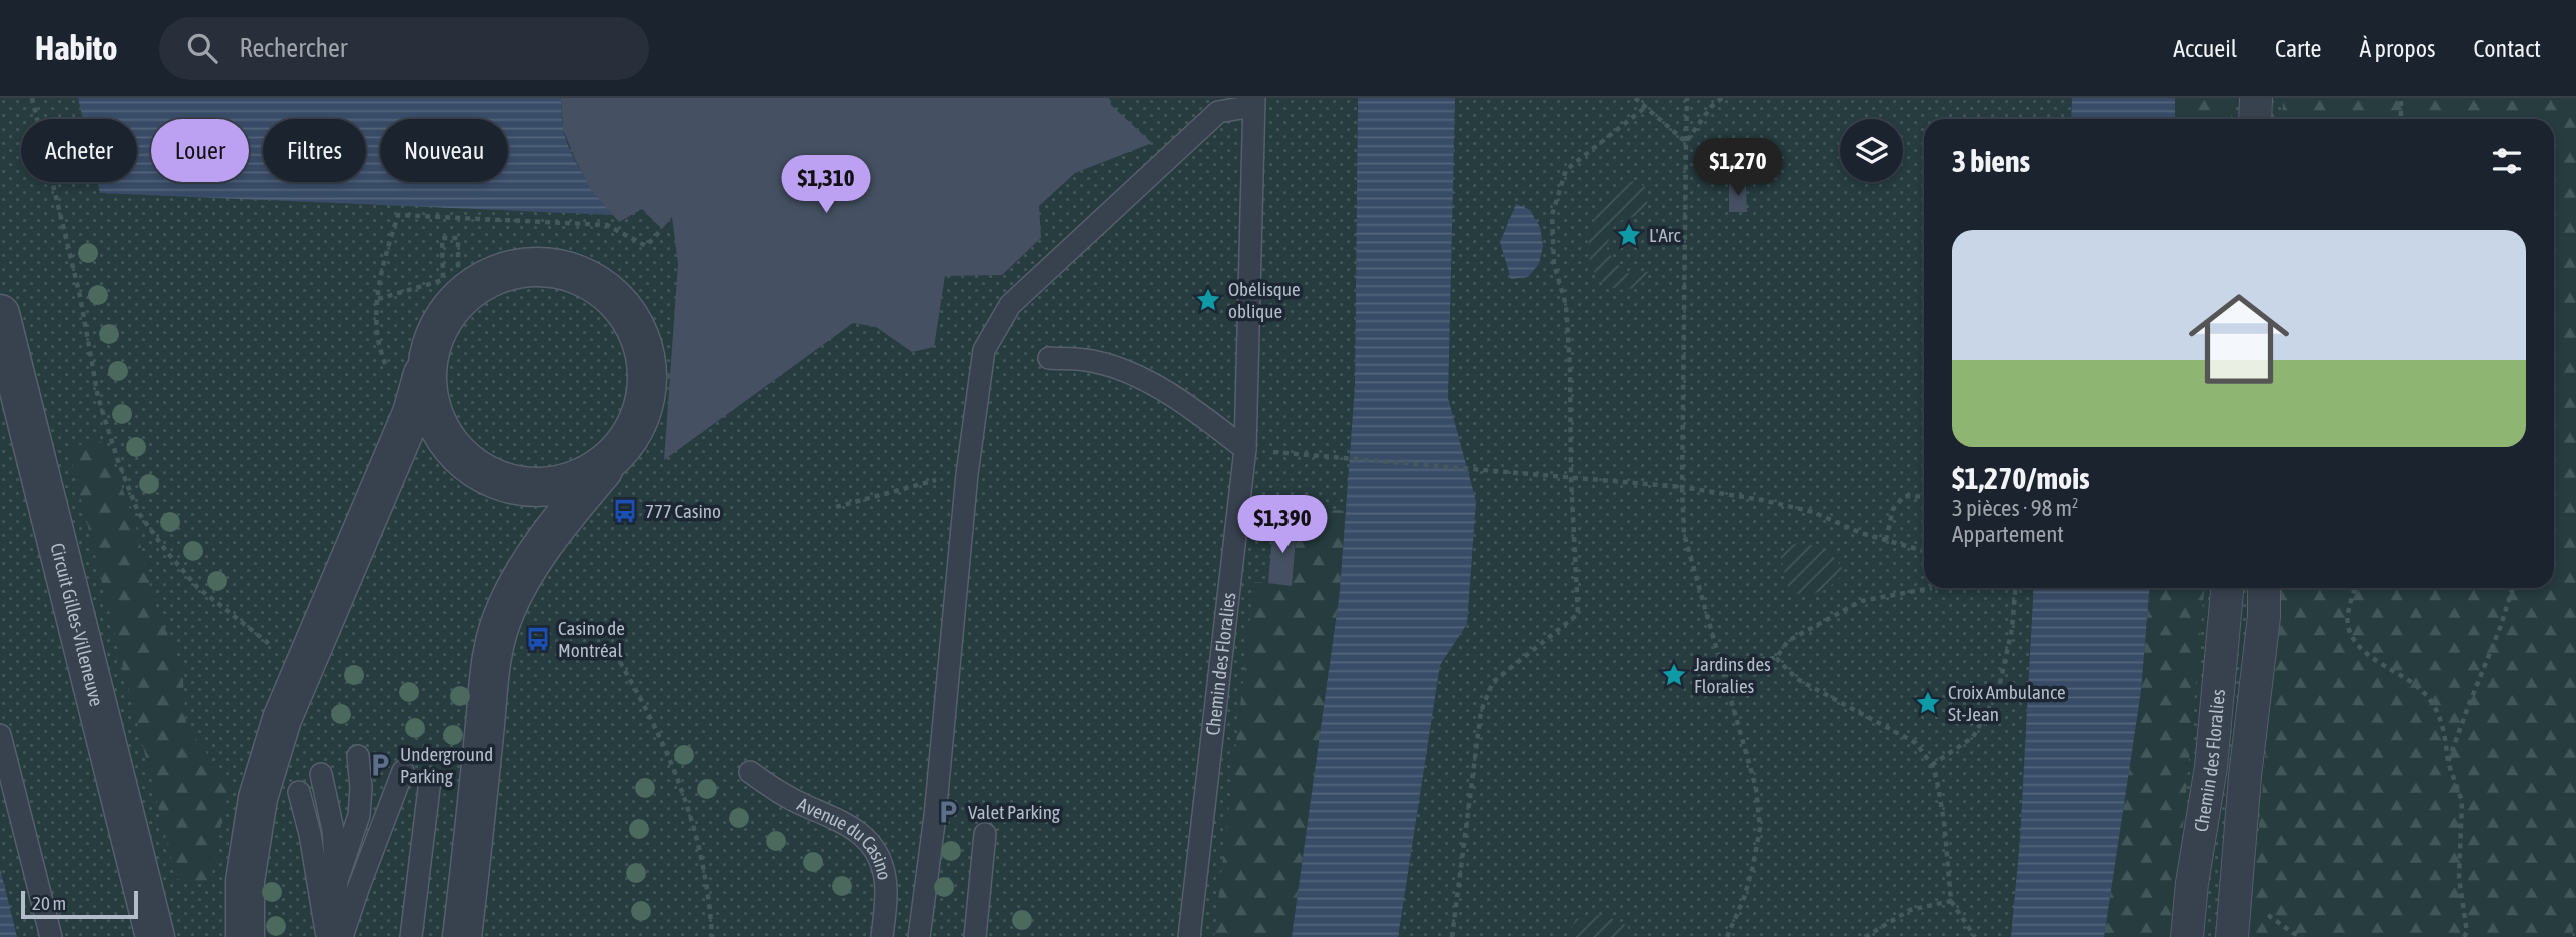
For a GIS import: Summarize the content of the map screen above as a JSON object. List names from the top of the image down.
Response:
{
  "streets": {
    "street": ["Circuit Gilles-Villeneuve", "Chemin des Floralies"],
    "lane": ["Avenue du Casino"]
  },
  "places": {
    "place": [
      "L'Arc",
      "Obélisque oblique",
      "Jardins des Floralies",
      "Croix Ambulance St-Jean"
    ],
    "bus stop": ["777 Casino", "Casino de Montréal"],
    "parking": ["Underground Parking", "Valet Parking"]
  },
  "scale_bar": "20 m",
  "page": {
    "header": "Habito",
    "search": "Rechercher",
    "nav": [
      "Accueil",
      "Carte",
      "À propos",
      "Contact"
    ],
    "chip": [
      "Acheter",
      "Louer",
      "Filtres",
      "Nouveau"
    ],
    "heading": "3 biens",
    "price": ["$1,270", "$1,310", "$1,390"],
    "list": [
      {
        "name": "$1,270/mois",
        "note": "3 pièces · 98 m² · Appartement"
      }
    ],
    "scale": "20 m"
  }
}
